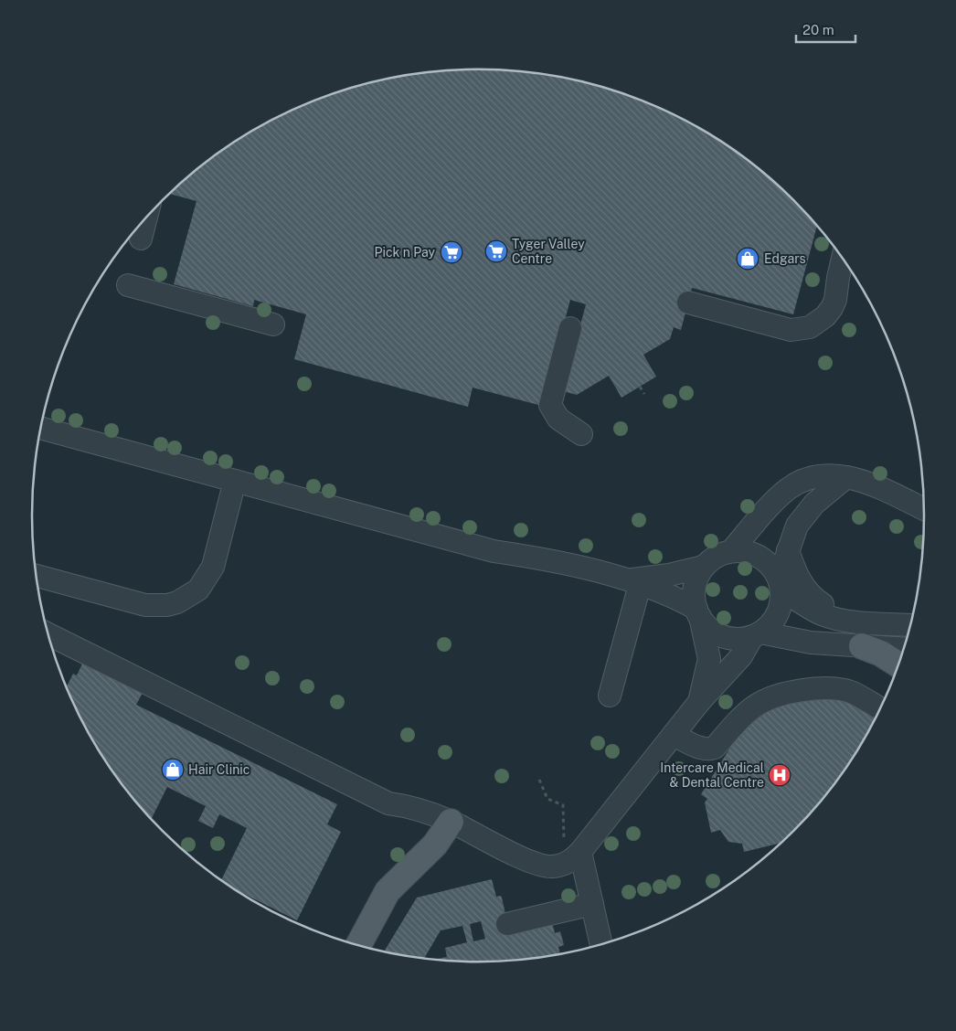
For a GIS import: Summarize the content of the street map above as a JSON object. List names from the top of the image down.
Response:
{
  "places": {
    "supermarket": ["Tyger Valley Centre", "Pick n Pay"],
    "shop": ["Edgars", "Hair Clinic"],
    "hospital": ["Intercare Medical & Dental Centre"]
  },
  "scale_bar": "20 m"
}
